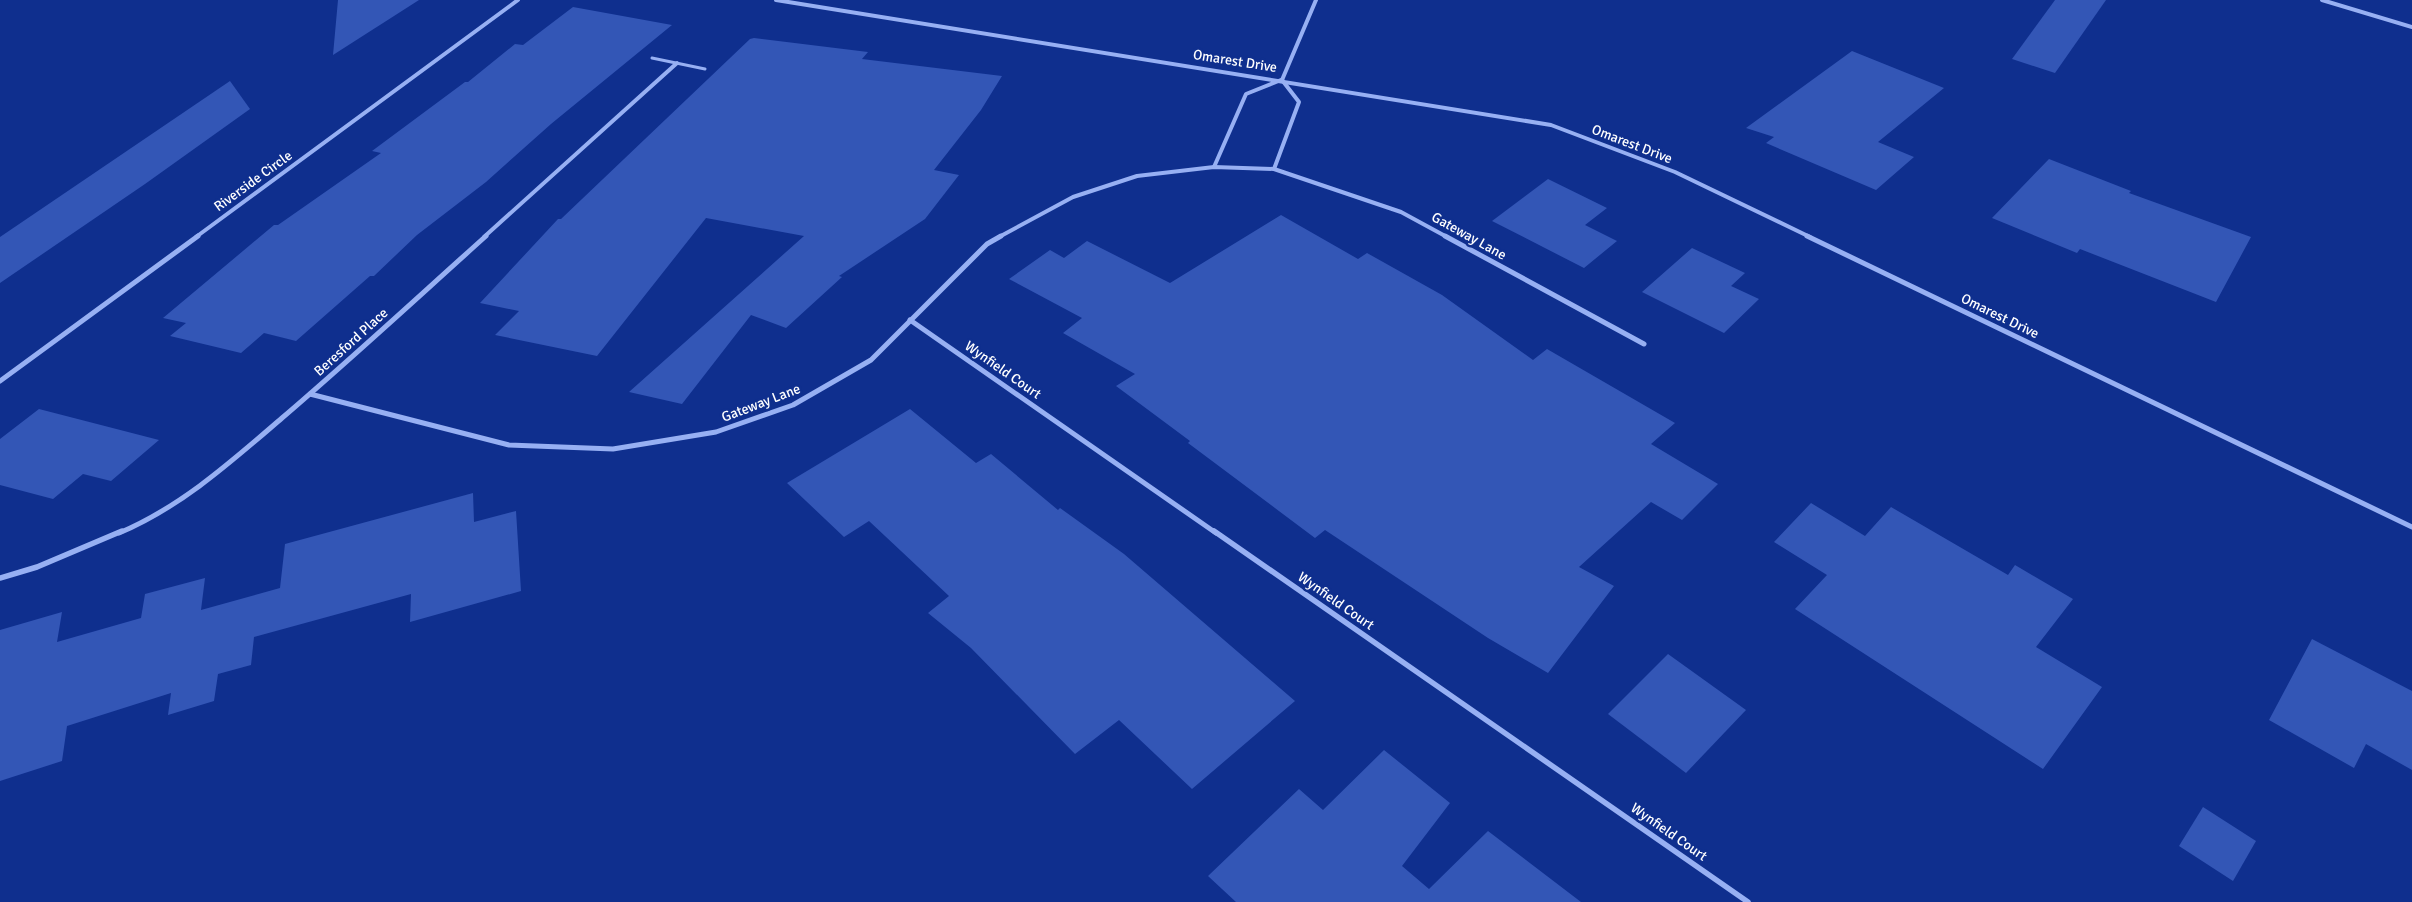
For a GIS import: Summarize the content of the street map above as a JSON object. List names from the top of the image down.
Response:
{
  "streets": {
    "street": [
      "Omarest Drive",
      "Riverside Circle",
      "Gateway Lane",
      "Beresford Place",
      "Wynfield Court"
    ]
  },
  "crossings": [
    ["Gateway Lane", "Beresford Place"],
    ["Gateway Lane", "Wynfield Court"]
  ]
}
